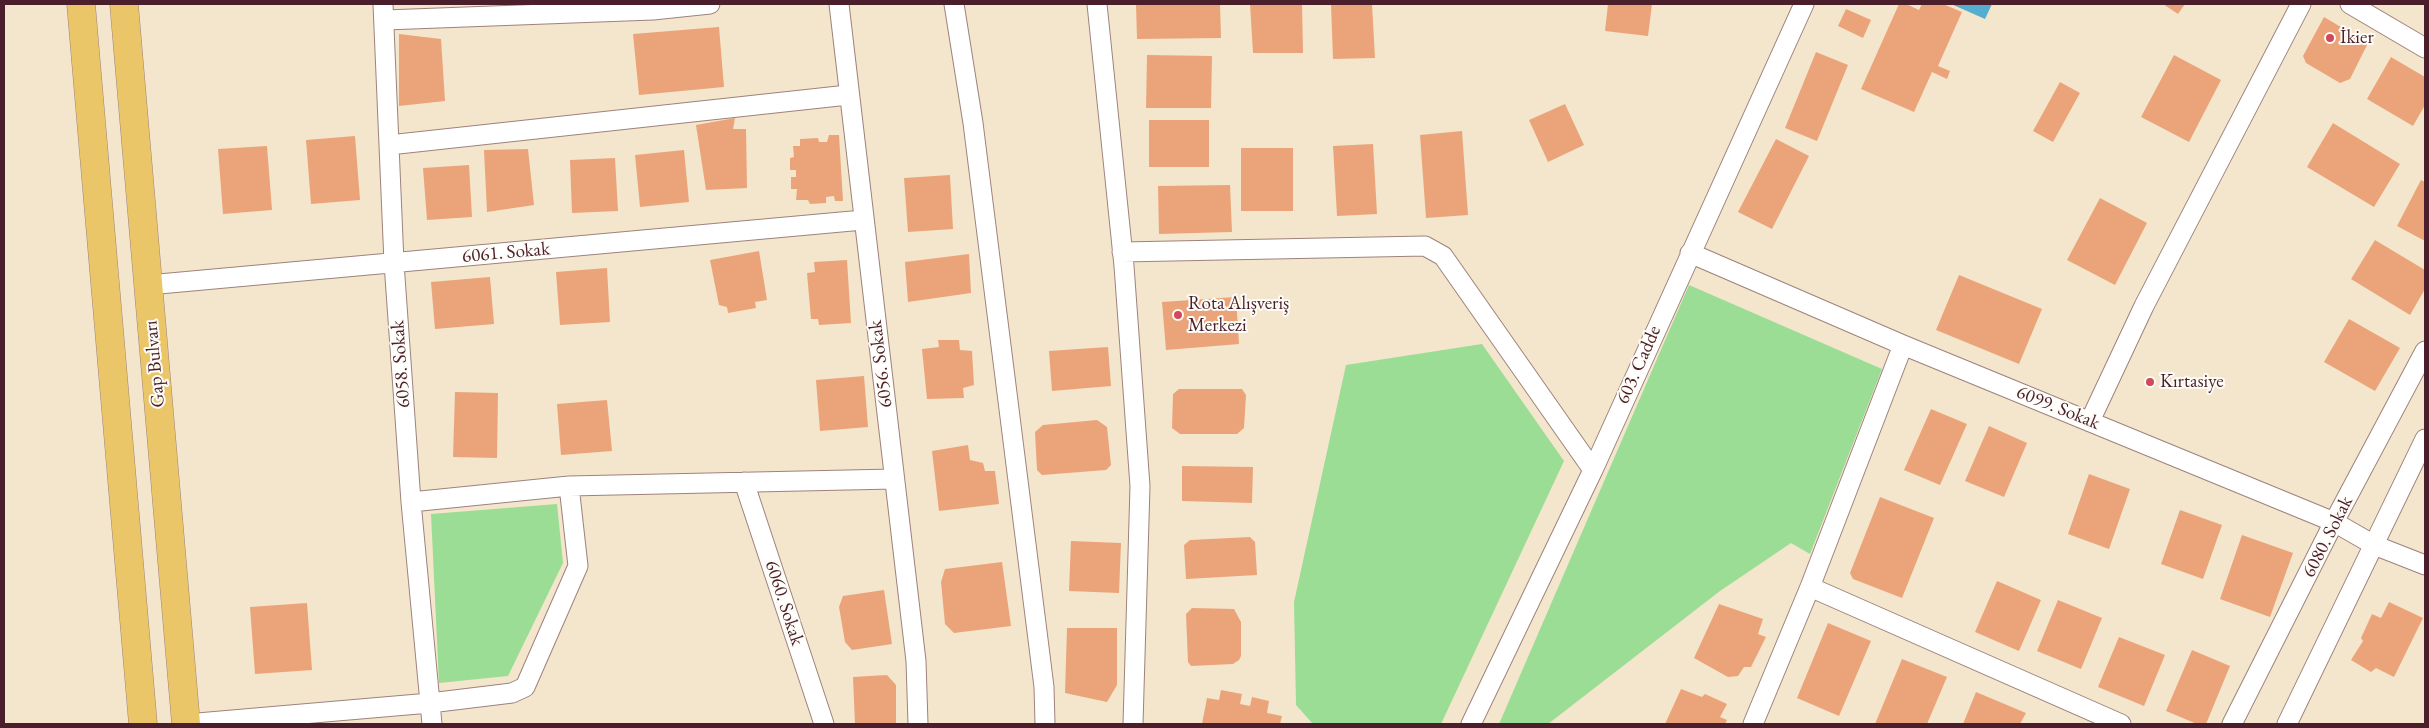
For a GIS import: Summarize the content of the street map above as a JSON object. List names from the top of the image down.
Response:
{
  "streets": {
    "highway": ["Gap Bulvarı"],
    "street": [
      "6061. Sokak",
      "6058. Sokak",
      "6056. Sokak",
      "603. Cadde",
      "6099. Sokak",
      "6080. Sokak",
      "6060. Sokak"
    ]
  },
  "crossings": [
    ["6061. Sokak", "Gap Bulvarı"],
    ["6061. Sokak", "6058. Sokak"],
    ["6061. Sokak", "6056. Sokak"],
    ["603. Cadde", "6099. Sokak"],
    ["6099. Sokak", "6080. Sokak"]
  ],
  "places": ["İkier", "Rota Alışveriş Merkezi", "Kırtasiye"]
}
